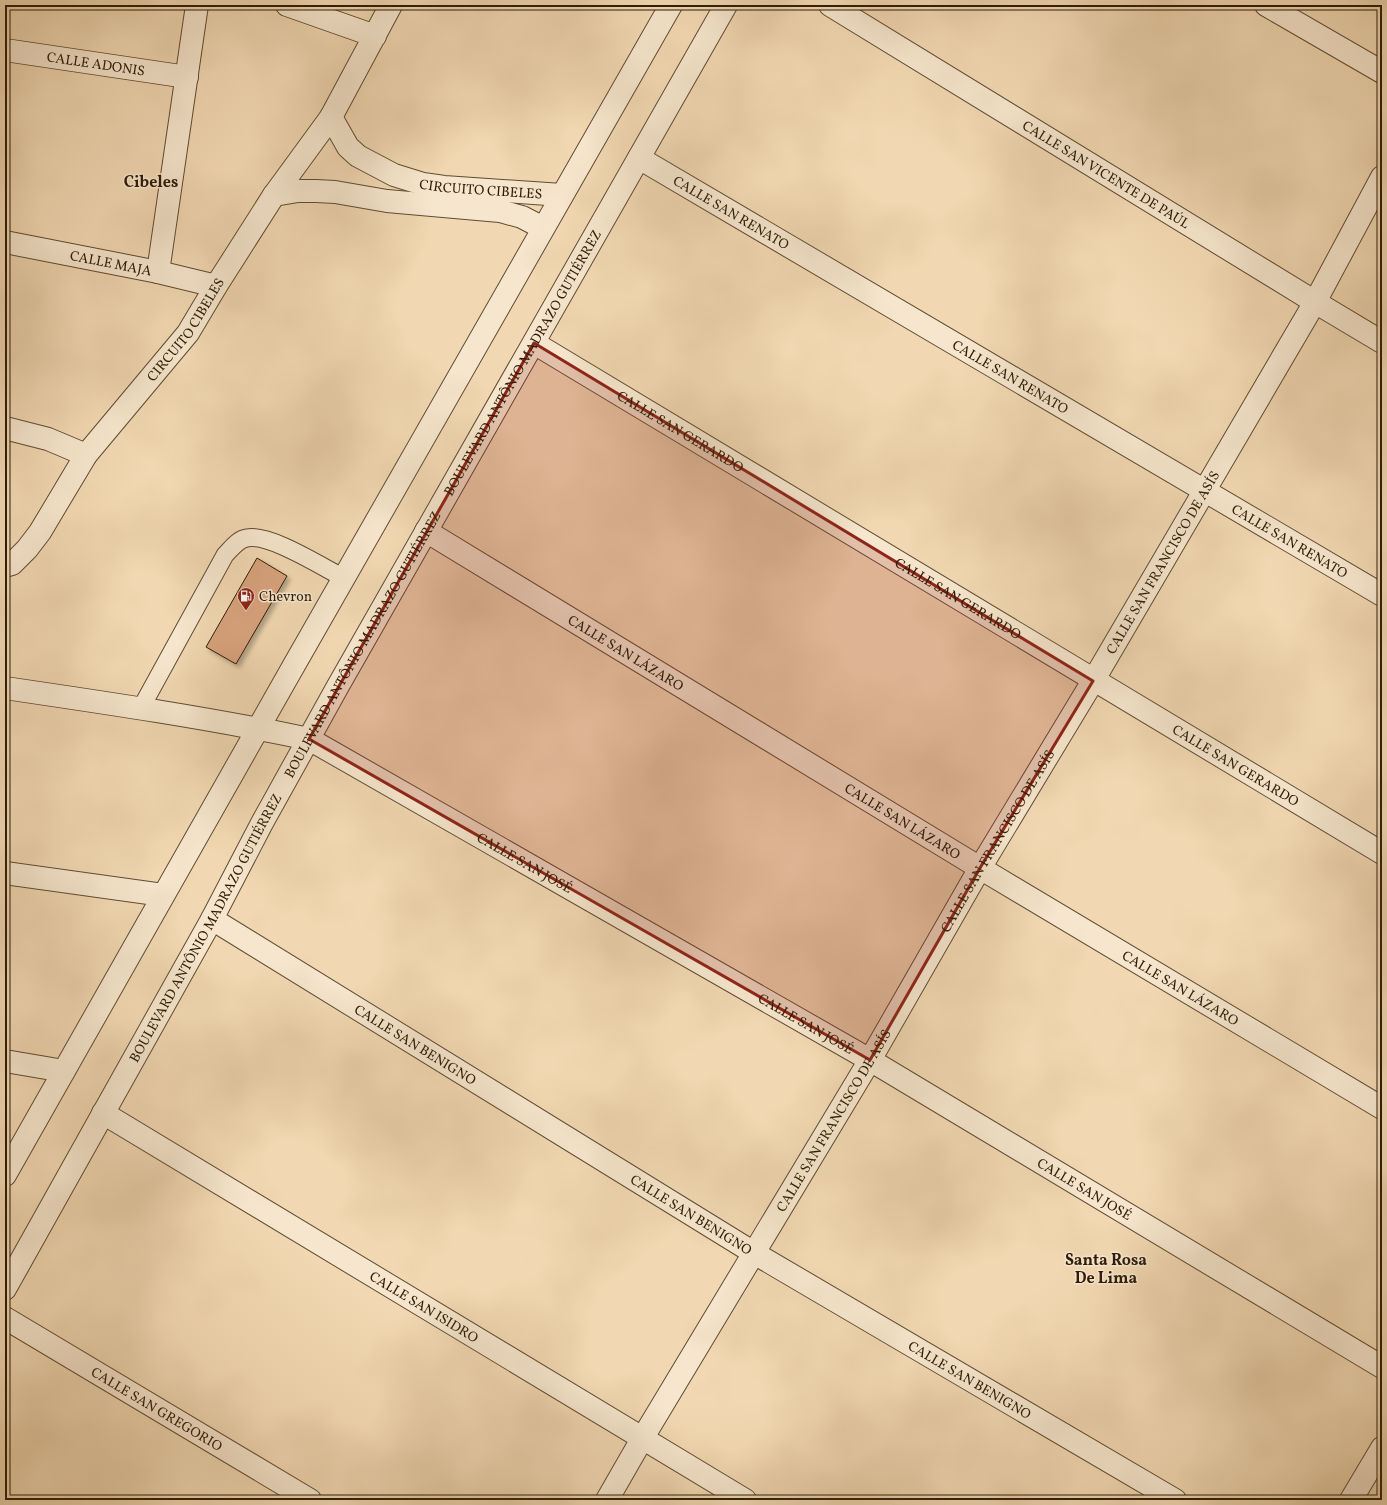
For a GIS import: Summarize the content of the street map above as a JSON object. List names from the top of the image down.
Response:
{
  "streets": {
    "street": [
      "CALLE ADONIS",
      "CALLE SAN VICENTE DE PAÚL",
      "CIRCUITO CIBELES",
      "CALLE SAN RENATO",
      "CALLE MAJA",
      "BOULEVARD ANTÔNIO MADRAZO GUTIÉRREZ",
      "CALLE SAN GERARDO",
      "CALLE SAN FRANCISCO DE ASÍS",
      "CALLE SAN LÁZARO",
      "CALLE SAN JOSÉ",
      "CALLE SAN BENIGNO",
      "CALLE SAN ISIDRO",
      "CALLE SAN GREGORIO"
    ]
  },
  "crossings": [
    ["CALLE SAN VICENTE DE PAÚL", "CALLE SAN FRANCISCO DE ASÍS"],
    ["CIRCUITO CIBELES", "CALLE MAJA"],
    ["CALLE SAN RENATO", "BOULEVARD ANTÔNIO MADRAZO GUTIÉRREZ"],
    ["CALLE SAN RENATO", "CALLE SAN FRANCISCO DE ASÍS"],
    ["BOULEVARD ANTÔNIO MADRAZO GUTIÉRREZ", "CALLE SAN GERARDO"],
    ["BOULEVARD ANTÔNIO MADRAZO GUTIÉRREZ", "CALLE SAN LÁZARO"],
    ["BOULEVARD ANTÔNIO MADRAZO GUTIÉRREZ", "CALLE SAN JOSÉ"],
    ["BOULEVARD ANTÔNIO MADRAZO GUTIÉRREZ", "CALLE SAN BENIGNO"],
    ["BOULEVARD ANTÔNIO MADRAZO GUTIÉRREZ", "CALLE SAN ISIDRO"],
    ["CALLE SAN GERARDO", "CALLE SAN FRANCISCO DE ASÍS"],
    ["CALLE SAN FRANCISCO DE ASÍS", "CALLE SAN LÁZARO"],
    ["CALLE SAN FRANCISCO DE ASÍS", "CALLE SAN JOSÉ"],
    ["CALLE SAN FRANCISCO DE ASÍS", "CALLE SAN BENIGNO"],
    ["CALLE SAN FRANCISCO DE ASÍS", "CALLE SAN ISIDRO"]
  ],
  "districts": ["Cibeles", "Santa Rosa De Lima"],
  "places": {
    "fuel station": ["Chevron"]
  }
}
